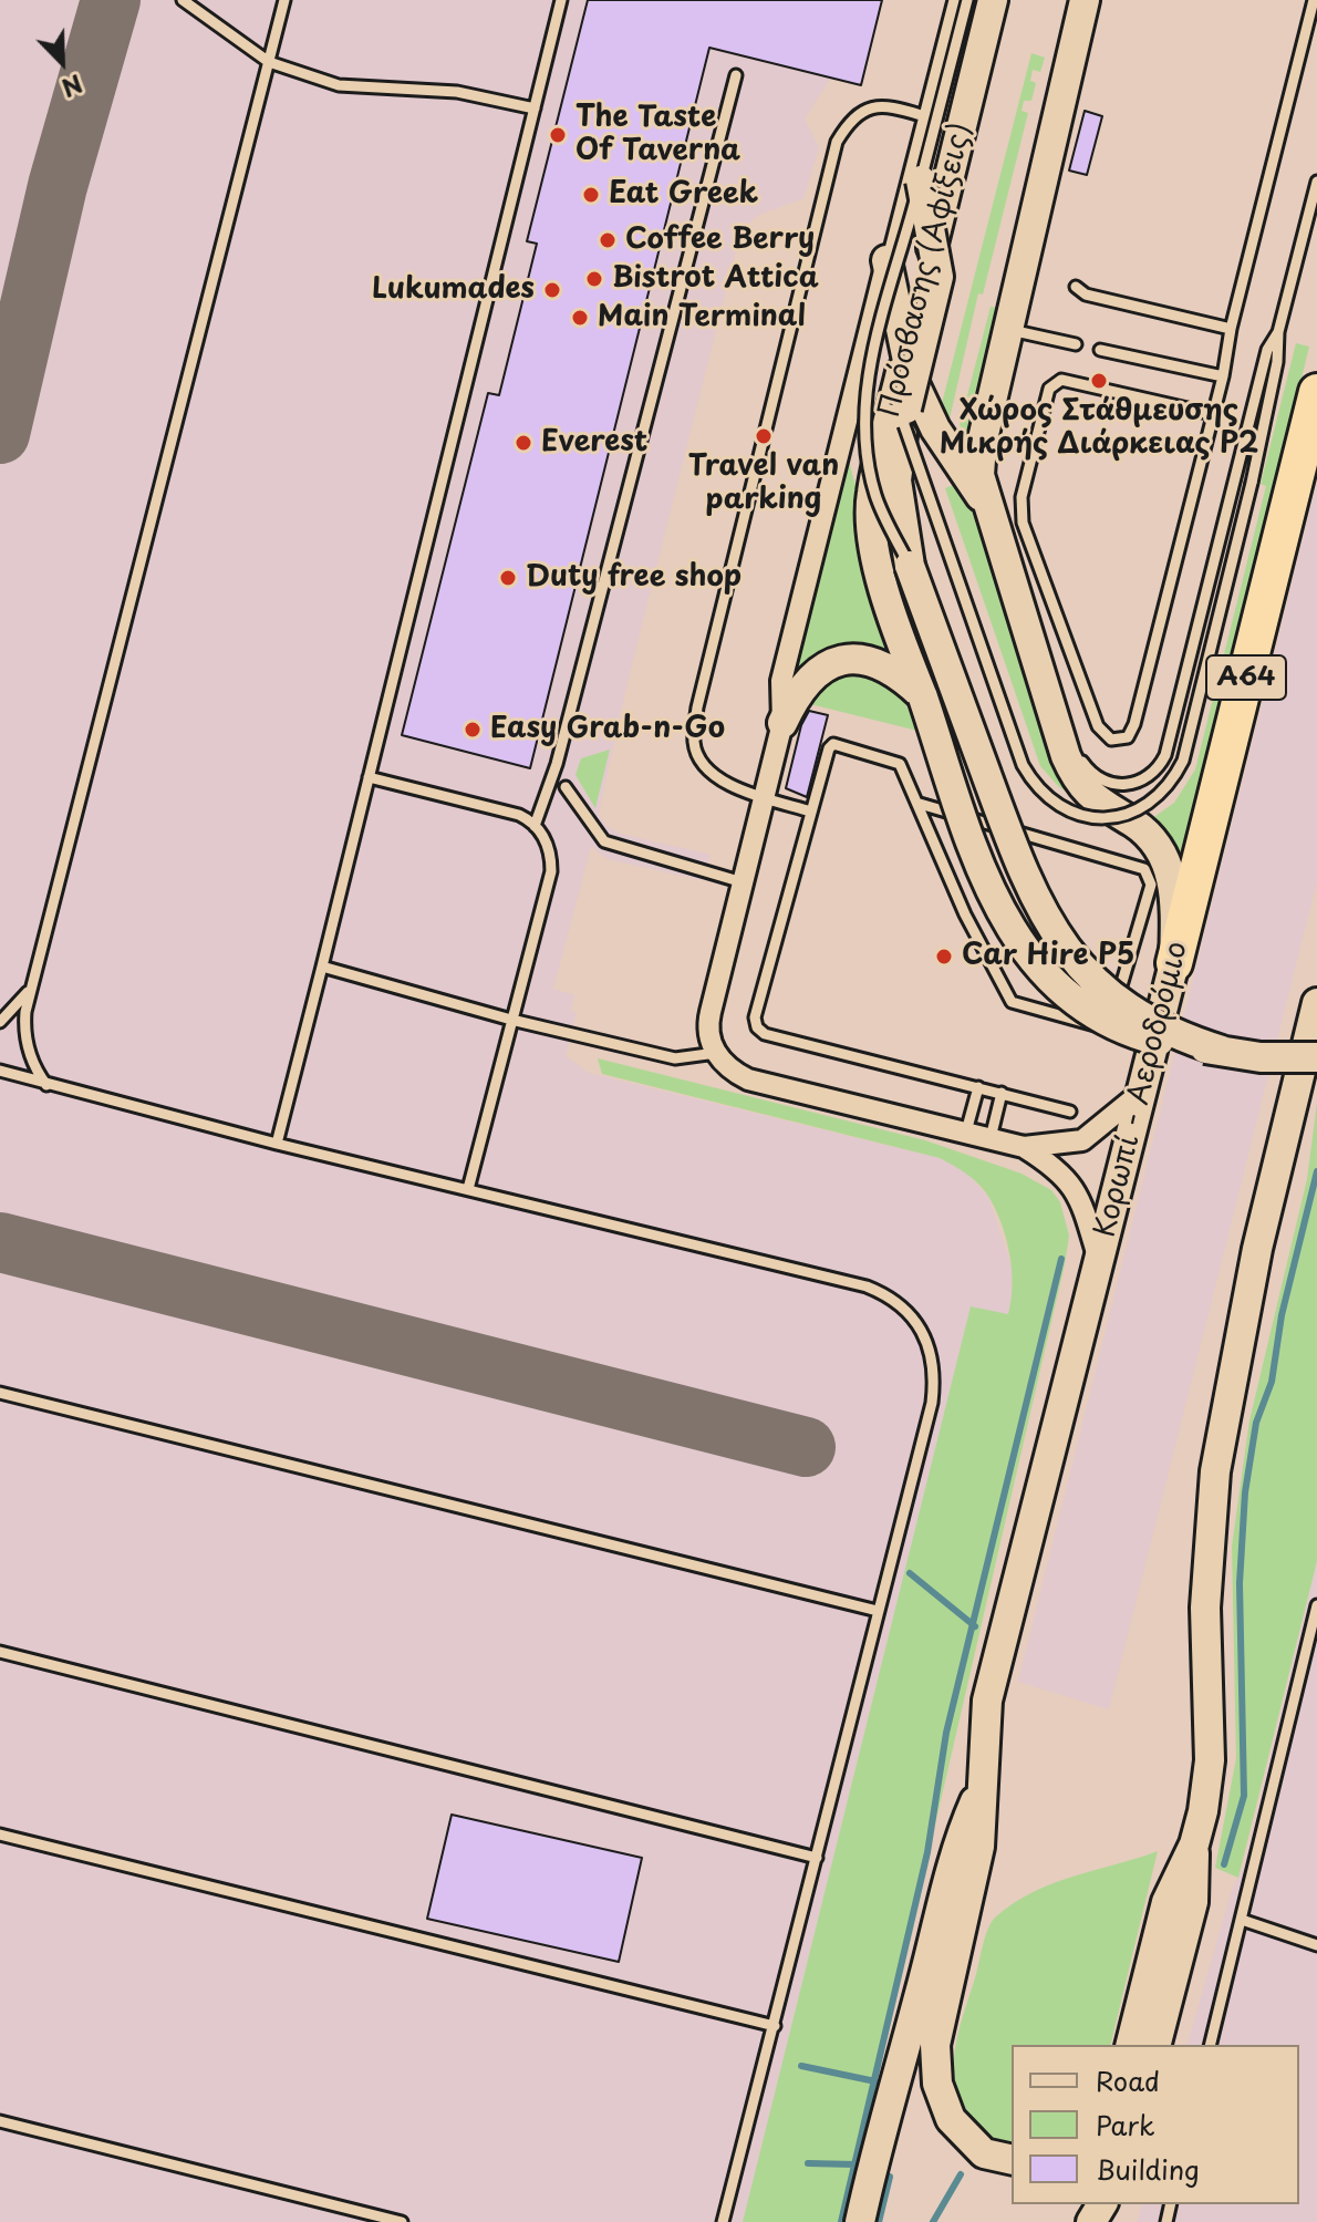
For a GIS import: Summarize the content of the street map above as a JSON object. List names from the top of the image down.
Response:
{
  "streets": {
    "highway": ["Α64", "Κορωπί - Αεροδρόμιο"],
    "street": ["Πρόσβασης (Αφίξεις)"]
  },
  "places": [
    "The Taste Of Taverna",
    "Eat Greek",
    "Coffee Berry",
    "Bistrot Attica",
    "Lukumades",
    "Main Terminal",
    "Χώρος Στάθμευσης Μικρής Διάρκειας P2",
    "Travel van parking",
    "Everest",
    "Duty free shop",
    "Easy Grab-n-Go",
    "Car Hire P5"
  ],
  "legend": ["Road", "Park", "Building"],
  "north": "bottom right"
}
